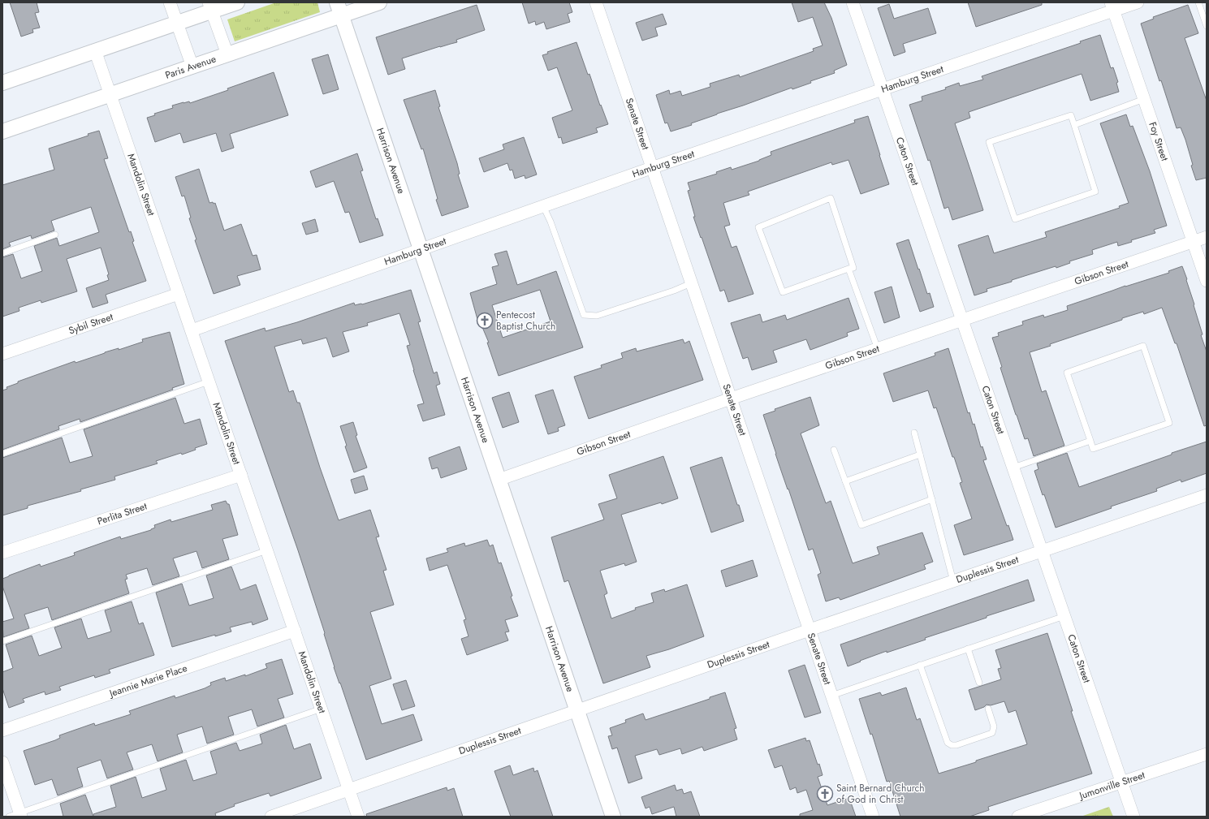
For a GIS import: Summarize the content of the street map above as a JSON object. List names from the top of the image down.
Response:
{
  "streets": {
    "street": [
      "Paris Avenue",
      "Hamburg Street",
      "Senate Street",
      "Foy Street",
      "Harrison Avenue",
      "Caton Street",
      "Mandolin Street",
      "Gibson Street",
      "Sybil Street",
      "Perlita Street",
      "Duplessis Street",
      "Jeannie Marie Place",
      "Jumonville Street"
    ]
  },
  "crossings": [
    ["Paris Avenue", "Harrison Avenue"],
    ["Paris Avenue", "Mandolin Street"],
    ["Hamburg Street", "Senate Street"],
    ["Hamburg Street", "Foy Street"],
    ["Hamburg Street", "Harrison Avenue"],
    ["Hamburg Street", "Caton Street"],
    ["Hamburg Street", "Mandolin Street"],
    ["Senate Street", "Gibson Street"],
    ["Senate Street", "Duplessis Street"],
    ["Foy Street", "Gibson Street"],
    ["Harrison Avenue", "Gibson Street"],
    ["Harrison Avenue", "Duplessis Street"],
    ["Caton Street", "Gibson Street"],
    ["Caton Street", "Duplessis Street"],
    ["Caton Street", "Jumonville Street"],
    ["Mandolin Street", "Sybil Street"],
    ["Mandolin Street", "Perlita Street"],
    ["Mandolin Street", "Duplessis Street"],
    ["Mandolin Street", "Jeannie Marie Place"]
  ],
  "places": {
    "church": ["Pentecost Baptist Church", "Saint Bernard Church of God in Christ"]
  }
}
